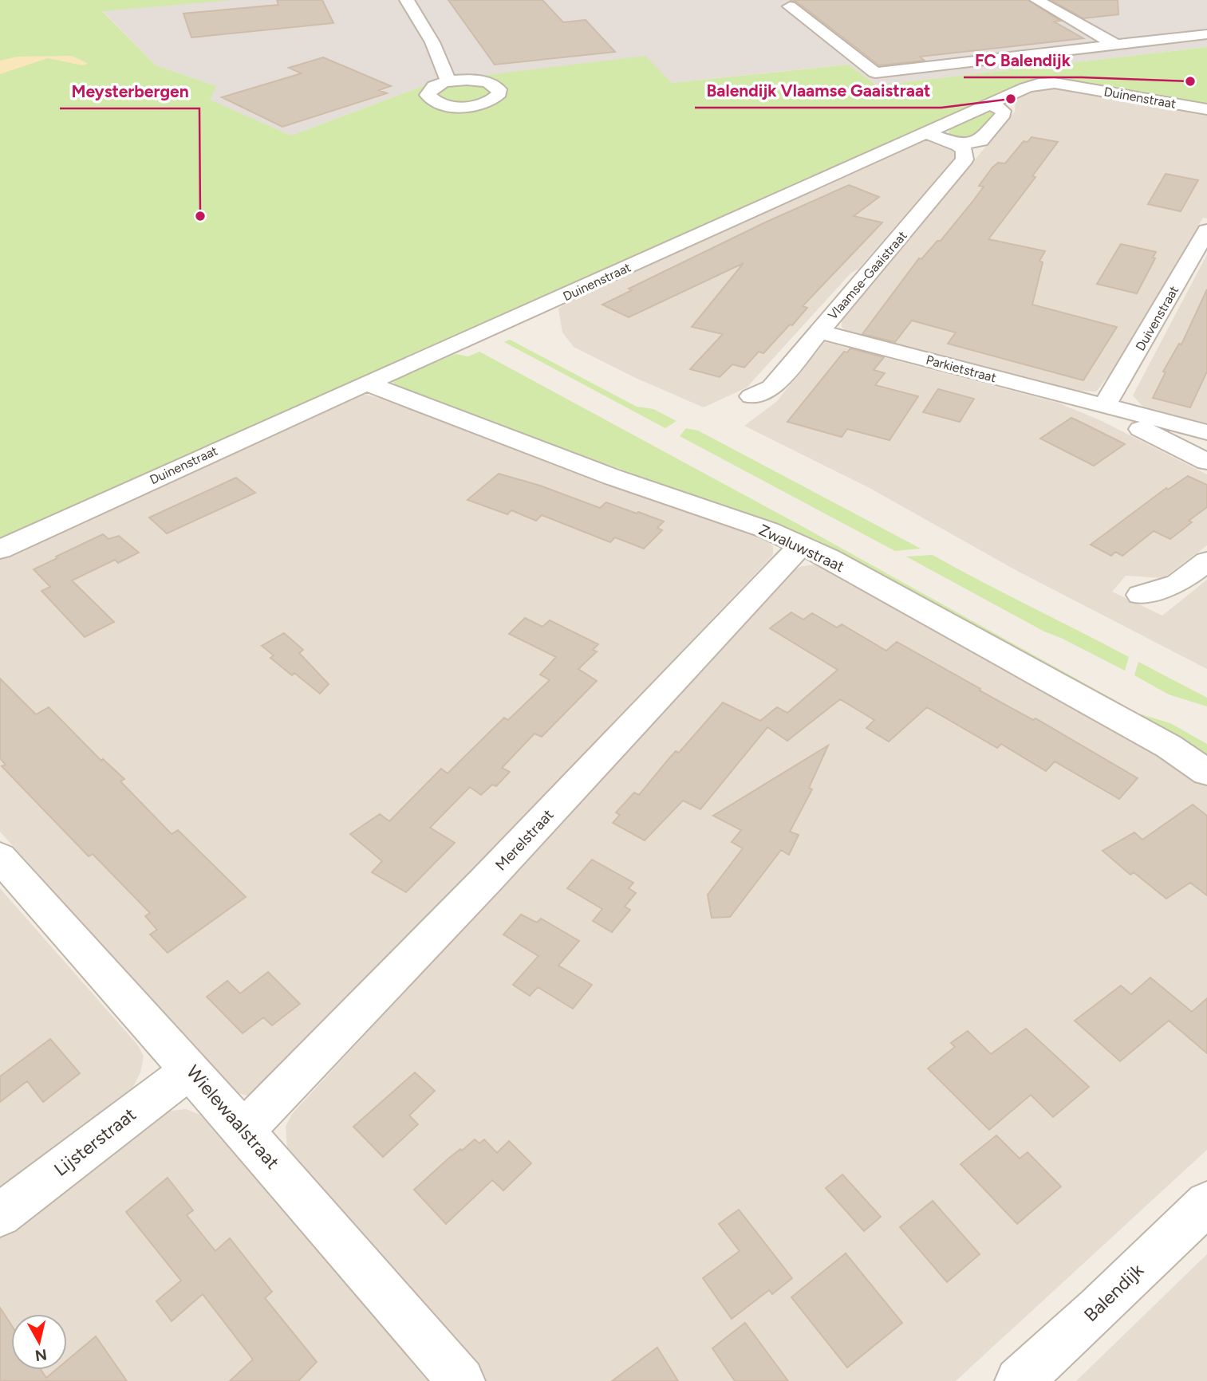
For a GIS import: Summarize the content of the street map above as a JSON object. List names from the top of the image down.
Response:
{
  "streets": {
    "street": [
      "Duinenstraat",
      "Vlaamse-Gaaistraat",
      "Duivenstraat",
      "Parkietstraat",
      "Zwaluwstraat",
      "Merelstraat",
      "Wielewaalstraat",
      "Lijsterstraat",
      "Balendijk"
    ]
  },
  "crossings": [
    ["Duinenstraat", "Zwaluwstraat"],
    ["Vlaamse-Gaaistraat", "Parkietstraat"],
    ["Duivenstraat", "Parkietstraat"],
    ["Zwaluwstraat", "Merelstraat"],
    ["Merelstraat", "Wielewaalstraat"],
    ["Wielewaalstraat", "Lijsterstraat"]
  ],
  "places": ["FC Balendijk", "Balendijk Vlaamse Gaaistraat", "Meysterbergen"],
  "north": "bottom"
}
